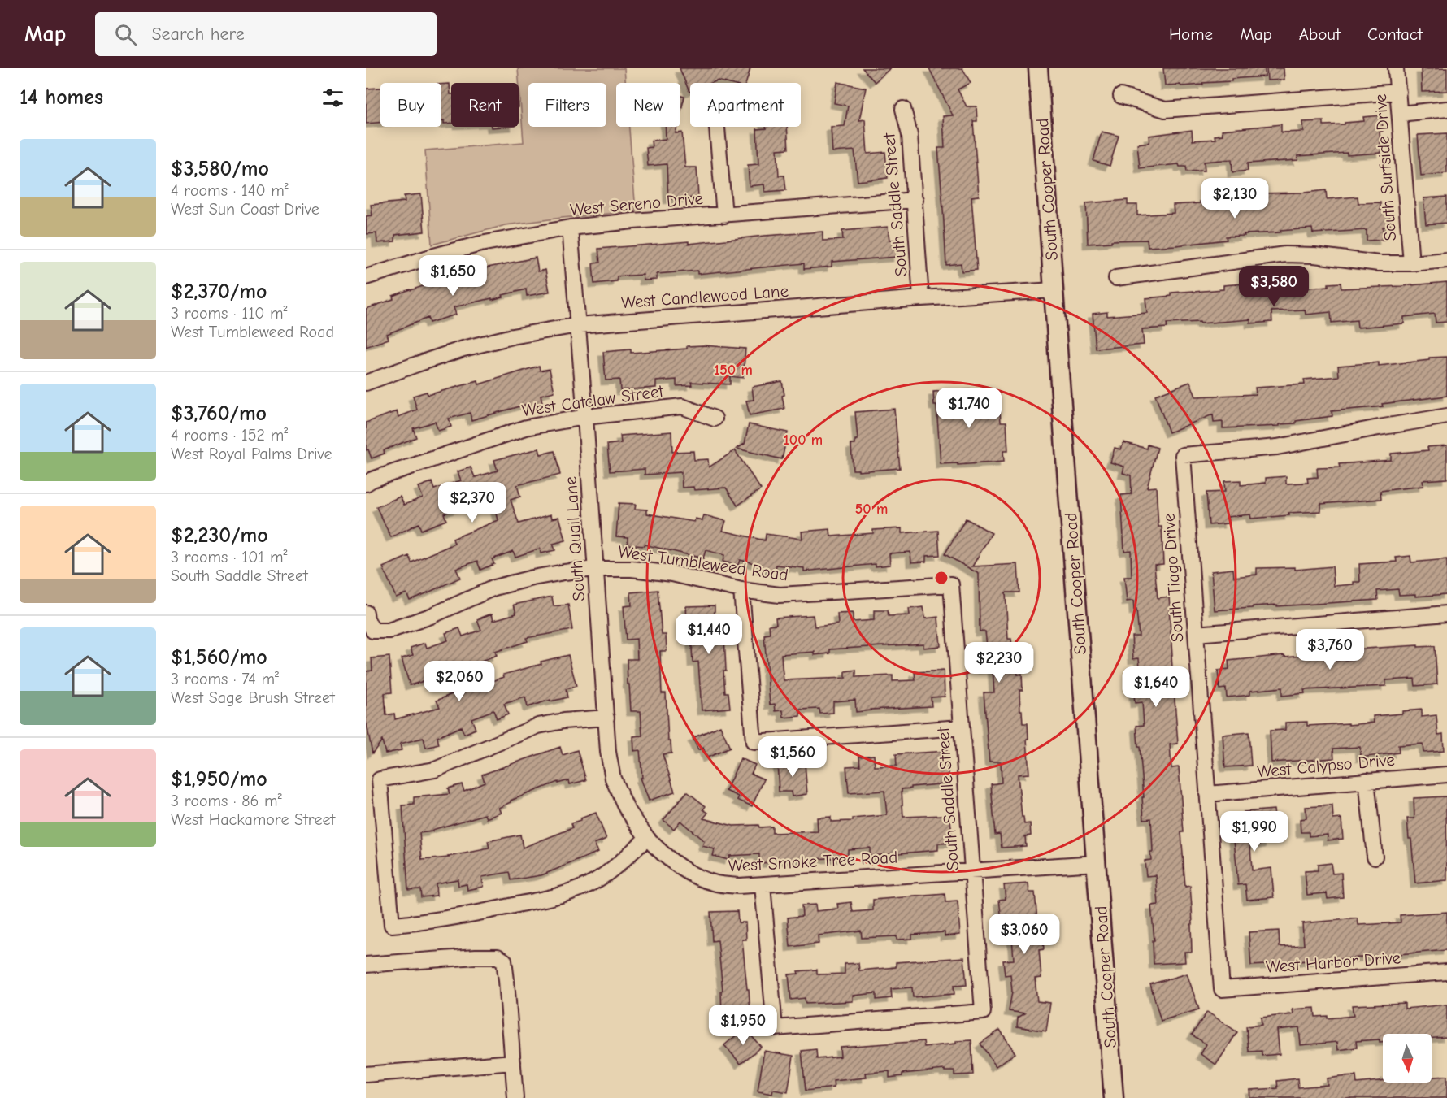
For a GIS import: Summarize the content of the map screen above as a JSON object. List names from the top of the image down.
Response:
{
  "streets": {
    "main road": ["South Cooper Road"],
    "street": [
      "South Surfside Drive",
      "West Sereno Drive",
      "South Saddle Street",
      "West Candlewood Lane",
      "West Catclaw Street",
      "South Quail Lane",
      "West Tumbleweed Road",
      "South Tiago Drive",
      "West Calypso Drive",
      "West Smoke Tree Road",
      "West Harbor Drive"
    ]
  },
  "crossings": [
    ["South Cooper Road", "West Candlewood Lane"],
    ["South Cooper Road", "West Smoke Tree Road"],
    ["West Sereno Drive", "South Saddle Street"],
    ["West Sereno Drive", "South Quail Lane"],
    ["South Saddle Street", "West Candlewood Lane"],
    ["South Saddle Street", "West Tumbleweed Road"],
    ["South Saddle Street", "West Smoke Tree Road"],
    ["West Candlewood Lane", "South Quail Lane"],
    ["West Catclaw Street", "South Quail Lane"],
    ["South Quail Lane", "West Tumbleweed Road"],
    ["South Quail Lane", "West Smoke Tree Road"],
    ["South Tiago Drive", "West Calypso Drive"],
    ["South Tiago Drive", "West Harbor Drive"]
  ],
  "north": "bottom",
  "page": {
    "header": "Map",
    "search": "Search here",
    "nav": [
      "Home",
      "Map",
      "About",
      "Contact"
    ],
    "heading": "14 homes",
    "chip": [
      "Buy",
      "Rent",
      "Filters",
      "New",
      "Apartment"
    ],
    "list": [
      {
        "name": "$3,580/mo",
        "note": "4 rooms · 140 m² · West Sun Coast Drive"
      },
      {
        "name": "$2,370/mo",
        "note": "3 rooms · 110 m² · West Tumbleweed Road"
      },
      {
        "name": "$3,760/mo",
        "note": "4 rooms · 152 m² · West Royal Palms Drive"
      },
      {
        "name": "$2,230/mo",
        "note": "3 rooms · 101 m² · South Saddle Street"
      },
      {
        "name": "$1,560/mo",
        "note": "3 rooms · 74 m² · West Sage Brush Street"
      },
      {
        "name": "$1,950/mo",
        "note": "3 rooms · 86 m² · West Hackamore Street"
      }
    ],
    "price": [
      "$2,130",
      "$1,650",
      "$3,580",
      "$1,740",
      "$2,370",
      "$1,440",
      "$3,760",
      "$2,230",
      "$2,060",
      "$1,640",
      "$1,560",
      "$1,990",
      "$3,060",
      "$1,950"
    ]
  },
  "rings": ["150 m", "100 m", "50 m"]
}
